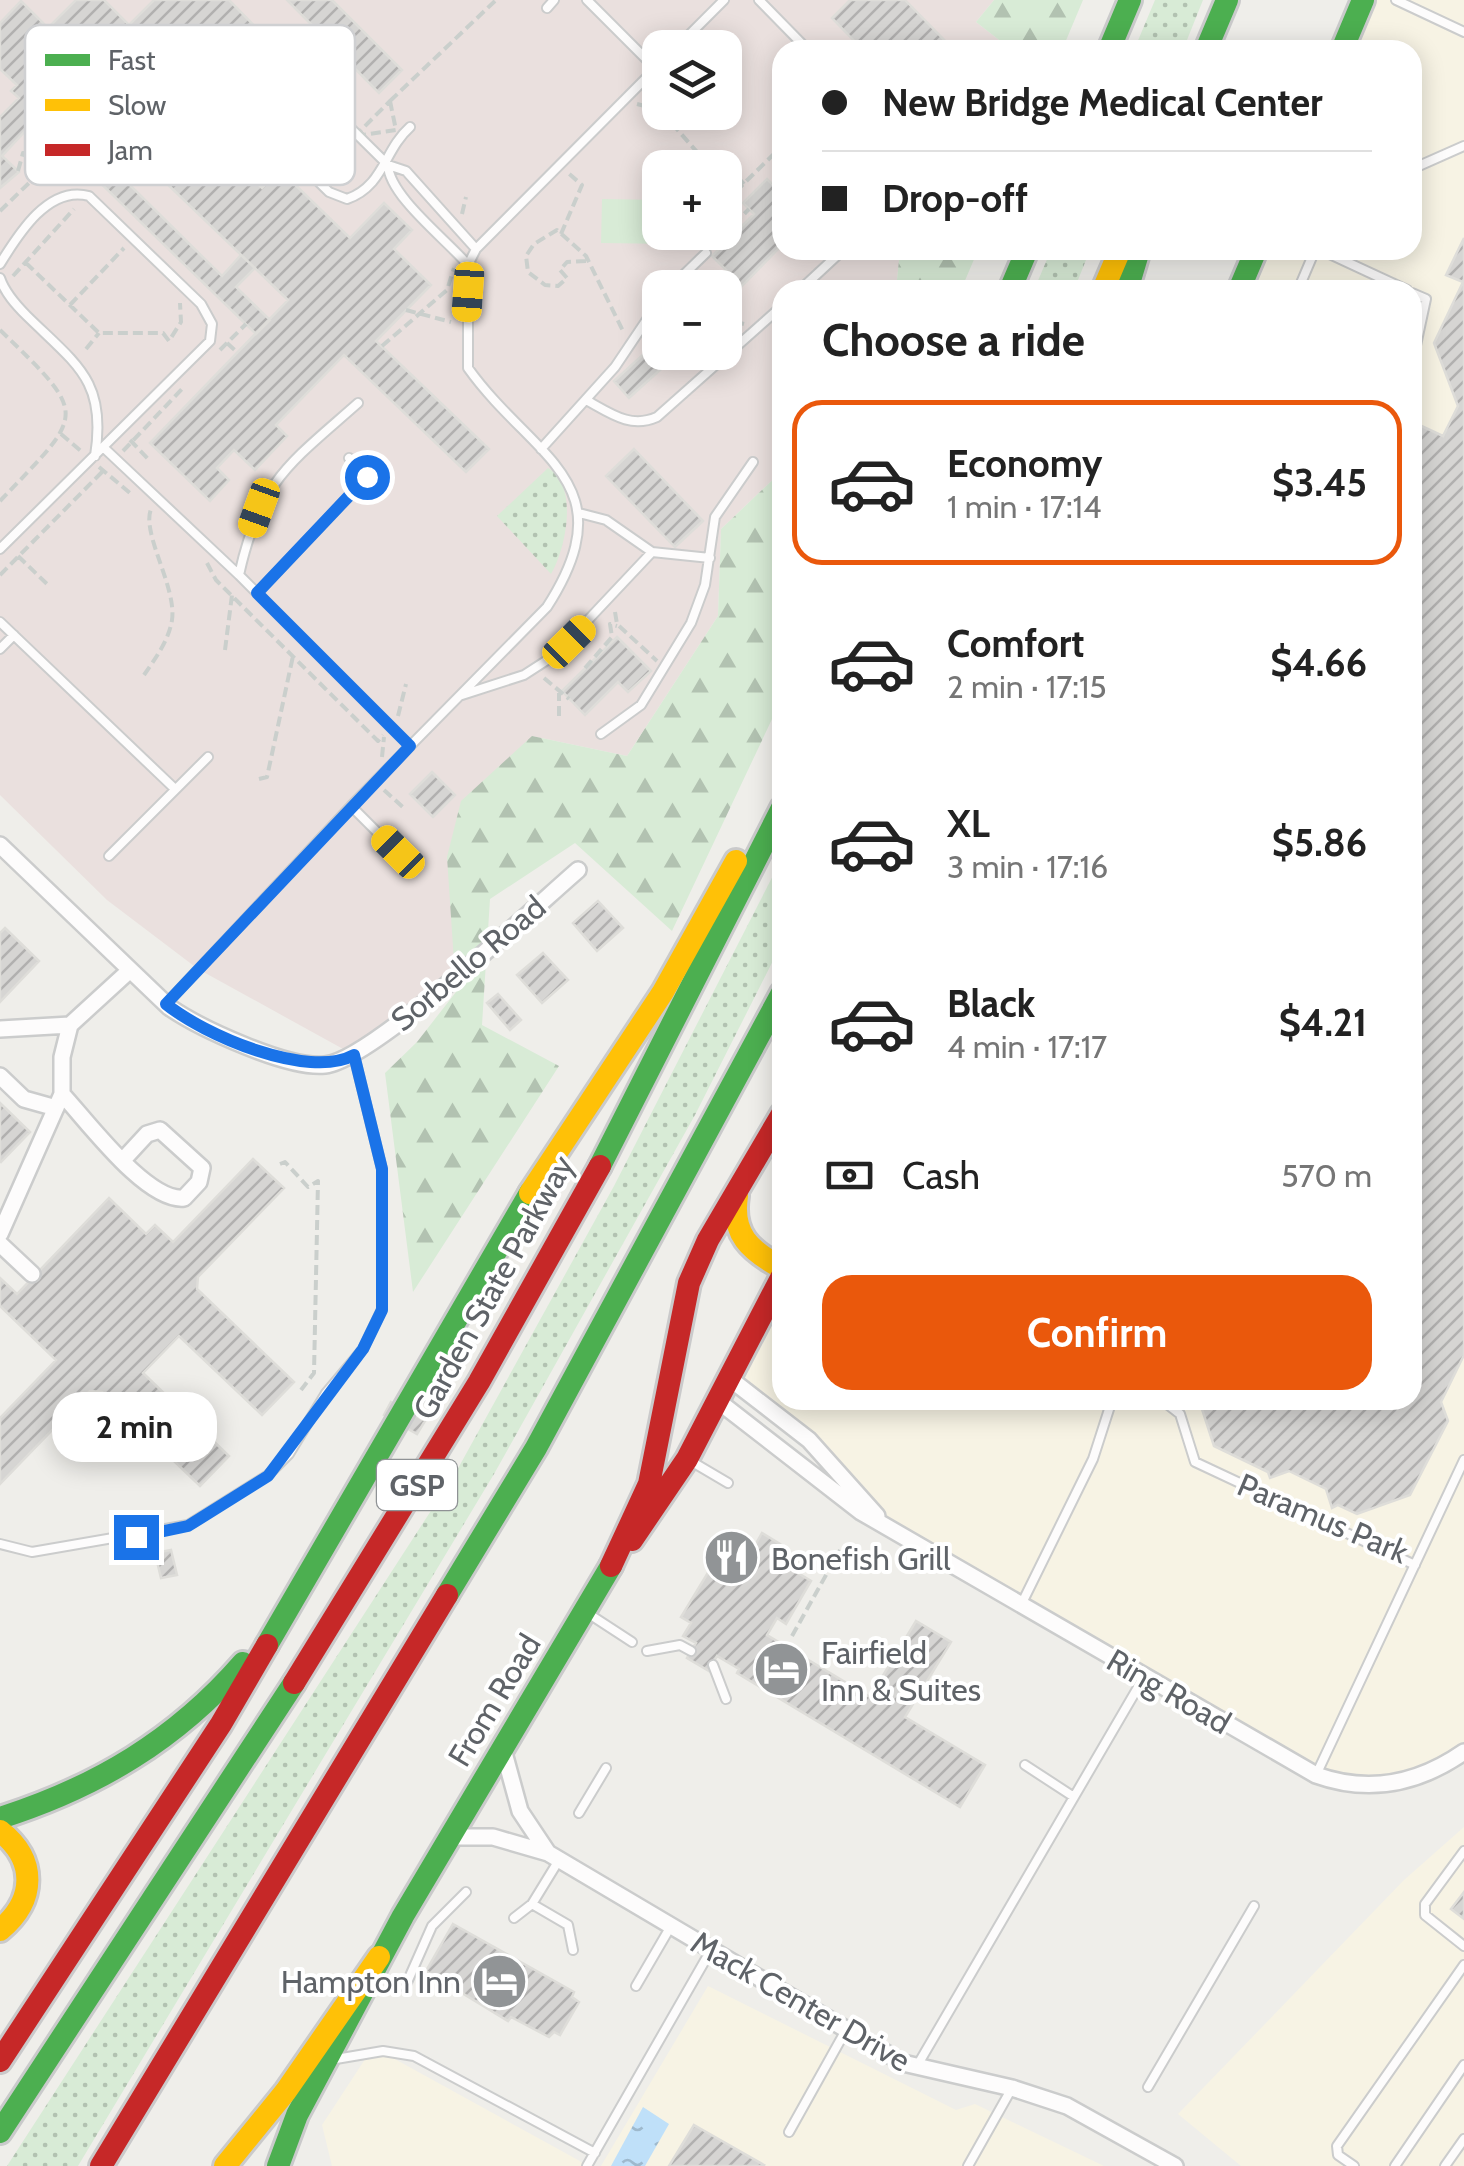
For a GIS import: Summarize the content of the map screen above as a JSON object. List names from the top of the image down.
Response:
{
  "streets": {
    "main road": ["Garden State Parkway", "GSP", "From Road"],
    "street": ["Sorbello Road", "Ring Road", "Mack Center Drive"],
    "lane": ["Paramus Park"]
  },
  "crossings": [
    ["Ring Road", "From Road"],
    ["From Road", "Mack Center Drive"]
  ],
  "places": {
    "restaurant": ["Bonefish Grill"],
    "hotel": ["Fairfield Inn & Suites", "Hampton Inn"]
  },
  "legend": ["Fast", "Slow", "Jam"],
  "page": {
    "map_buttons": ["+", "−"],
    "banner": ["New Bridge Medical Center", "Drop-off"],
    "heading": "Choose a ride",
    "list": [
      {
        "name": "Economy",
        "note": "1 min · 17:14",
        "value": "$3.45"
      },
      {
        "name": "Comfort",
        "note": "2 min · 17:15",
        "value": "$4.66"
      },
      {
        "name": "XL",
        "note": "3 min · 17:16",
        "value": "$5.86"
      },
      {
        "name": "Black",
        "note": "4 min · 17:17",
        "value": "$4.21"
      }
    ],
    "pay": ["Cash", "570 m"],
    "buttons": "Confirm",
    "bubble": "2 min"
  }
}
